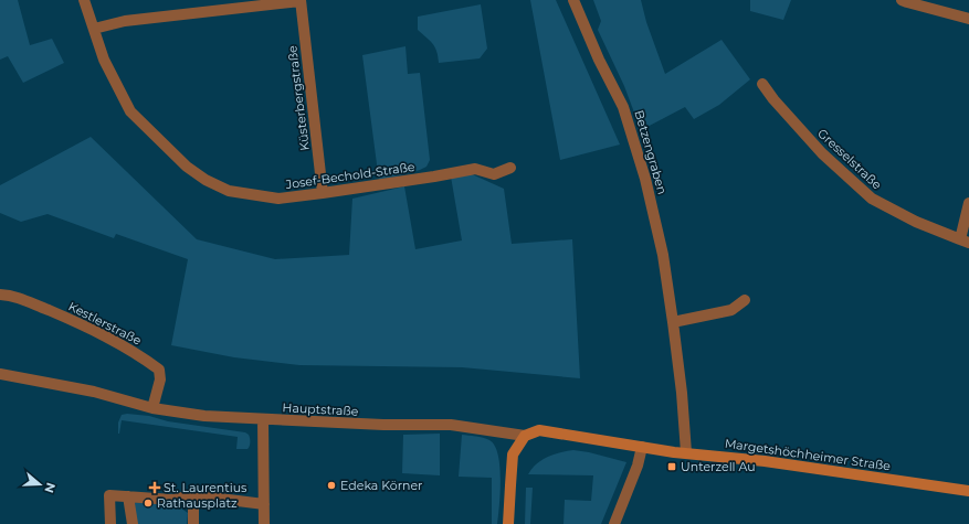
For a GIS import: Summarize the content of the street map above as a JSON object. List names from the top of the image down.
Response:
{
  "streets": {
    "street": [
      "Küsterbergstraße",
      "Betzengraben",
      "Gresselstraße",
      "Josef-Bechold-Straße",
      "Kestlerstraße",
      "Hauptstraße",
      "Margetshöchheimer Straße"
    ]
  },
  "crossings": [
    ["Küsterbergstraße", "Josef-Bechold-Straße"],
    ["Betzengraben", "Margetshöchheimer Straße"],
    ["Kestlerstraße", "Hauptstraße"],
    ["Hauptstraße", "Margetshöchheimer Straße"]
  ],
  "places": {
    "transit": ["Unterzell Au"],
    "other": ["Edeka Körner", "Rathausplatz"],
    "health": ["St. Laurentius"]
  },
  "north": "right"
}
